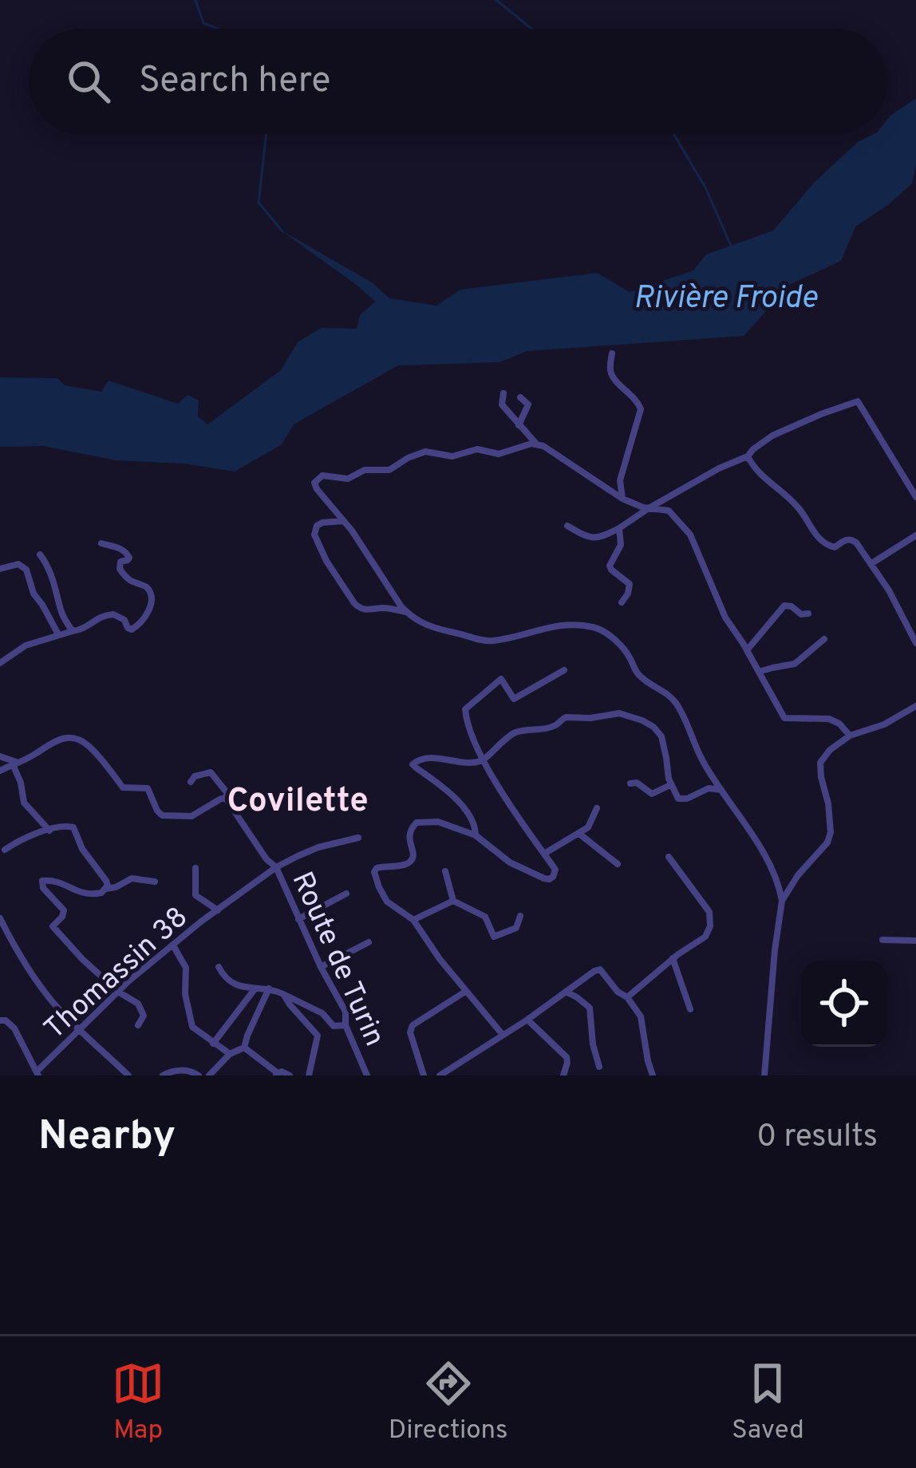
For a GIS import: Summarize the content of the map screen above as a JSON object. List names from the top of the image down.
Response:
{
  "streets": {
    "street": ["Route de Turin", "Thomassin 38"]
  },
  "crossings": [
    ["Route de Turin", "Thomassin 38"]
  ],
  "districts": ["Covilette"],
  "water": ["Rivière Froide"],
  "page": {
    "search": "Search here",
    "heading": ["Nearby", "0 results"],
    "nav": ["Map", "Directions", "Saved"]
  }
}
